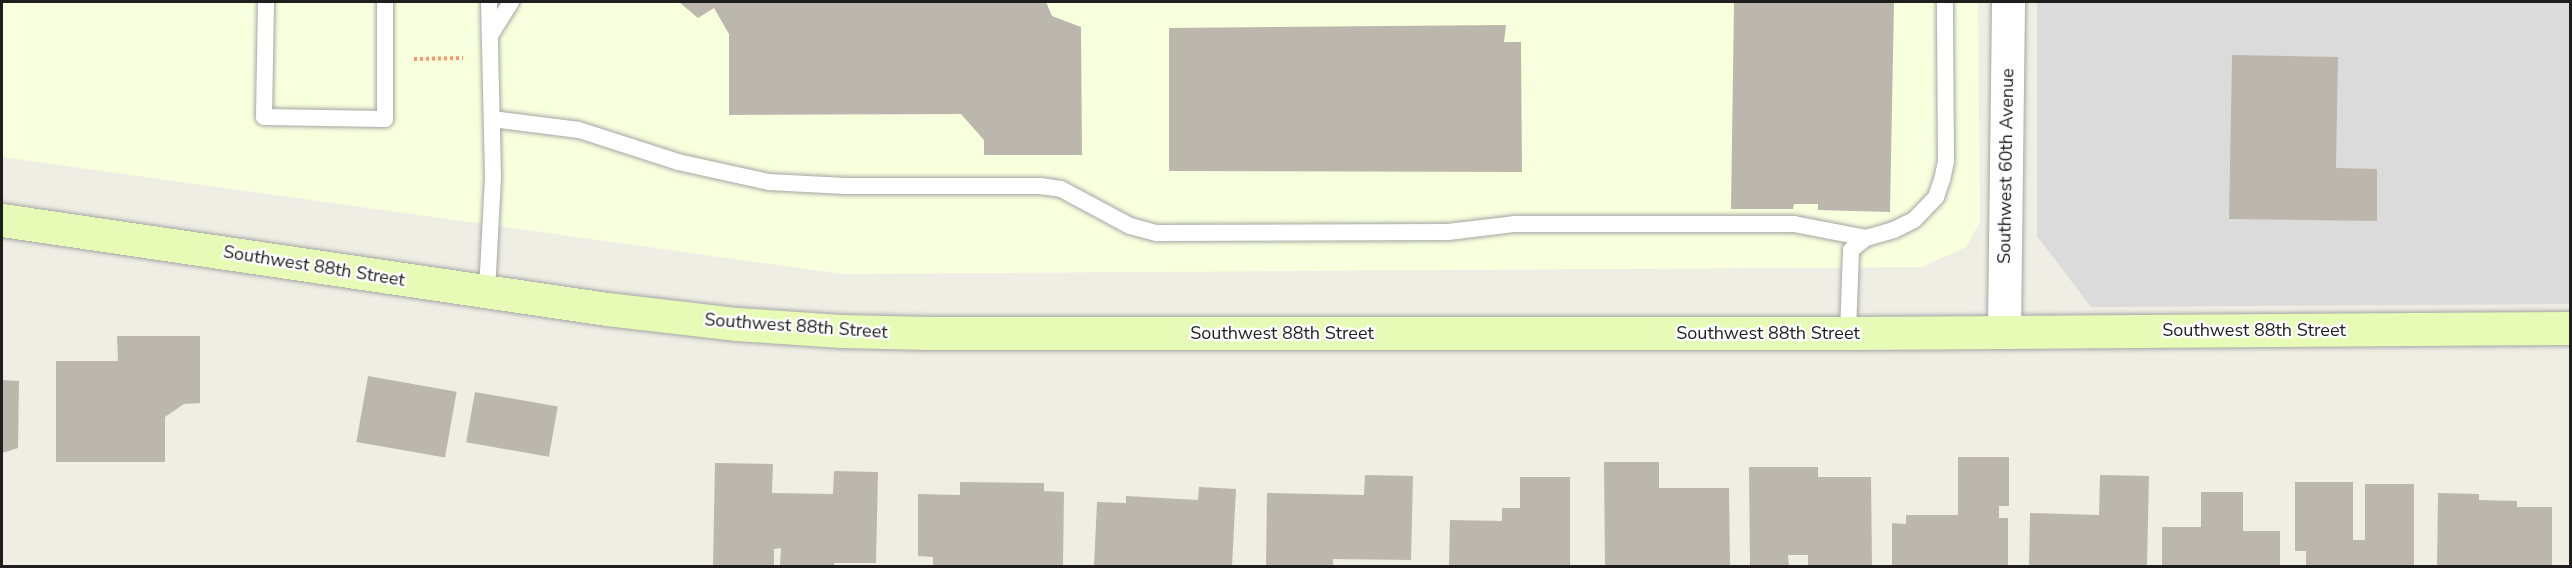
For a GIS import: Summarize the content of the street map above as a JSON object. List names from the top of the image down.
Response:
{
  "streets": {
    "street": ["Southwest 60th Avenue", "Southwest 88th Street"]
  },
  "crossings": [
    ["Southwest 60th Avenue", "Southwest 88th Street"]
  ]
}
